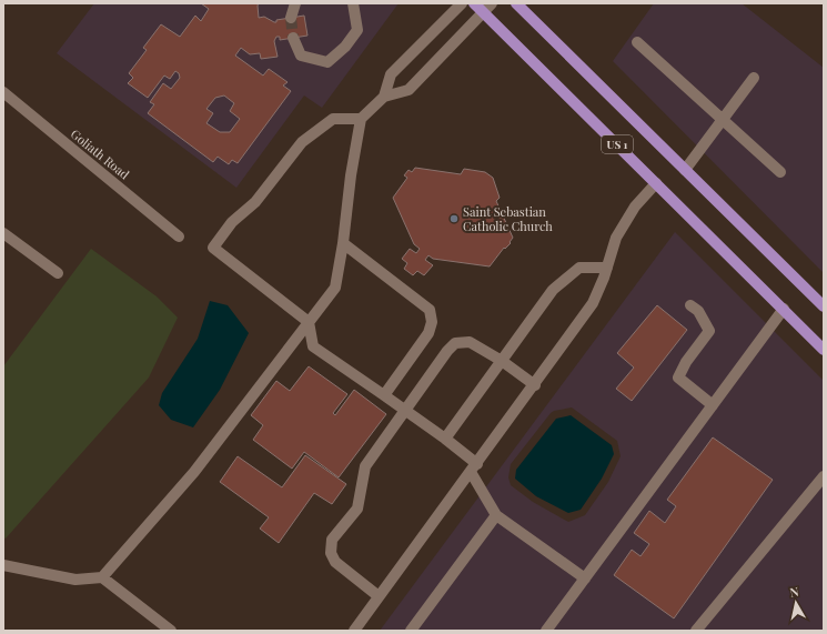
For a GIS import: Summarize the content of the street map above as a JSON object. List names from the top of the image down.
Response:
{
  "streets": {
    "main road": ["US 1"],
    "street": ["Goliath Road"]
  },
  "places": ["Saint Sebastian Catholic Church"],
  "north": "top"
}
